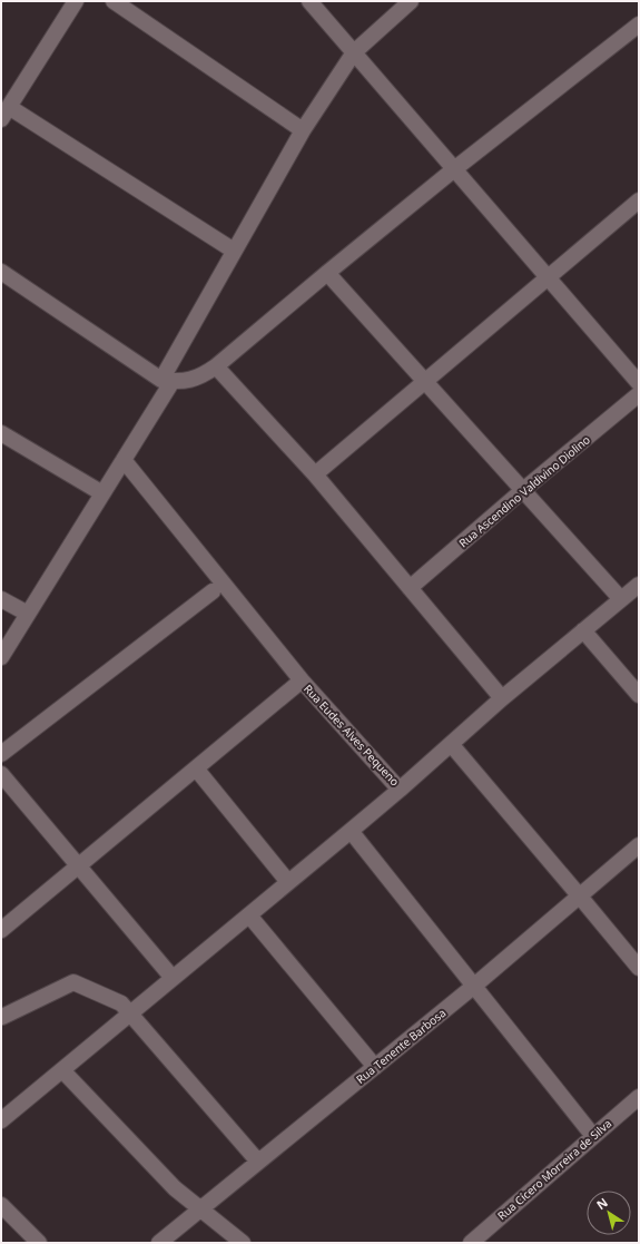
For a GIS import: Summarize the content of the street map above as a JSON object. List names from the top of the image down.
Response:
{
  "streets": {
    "street": [
      "Rua Ascendino Valdivino Diolino",
      "Rua Eudes Alves Pequeno",
      "Rua Tenente Barbosa",
      "Rua Cícero Morreira de Silva"
    ]
  },
  "north": "top left"
}
